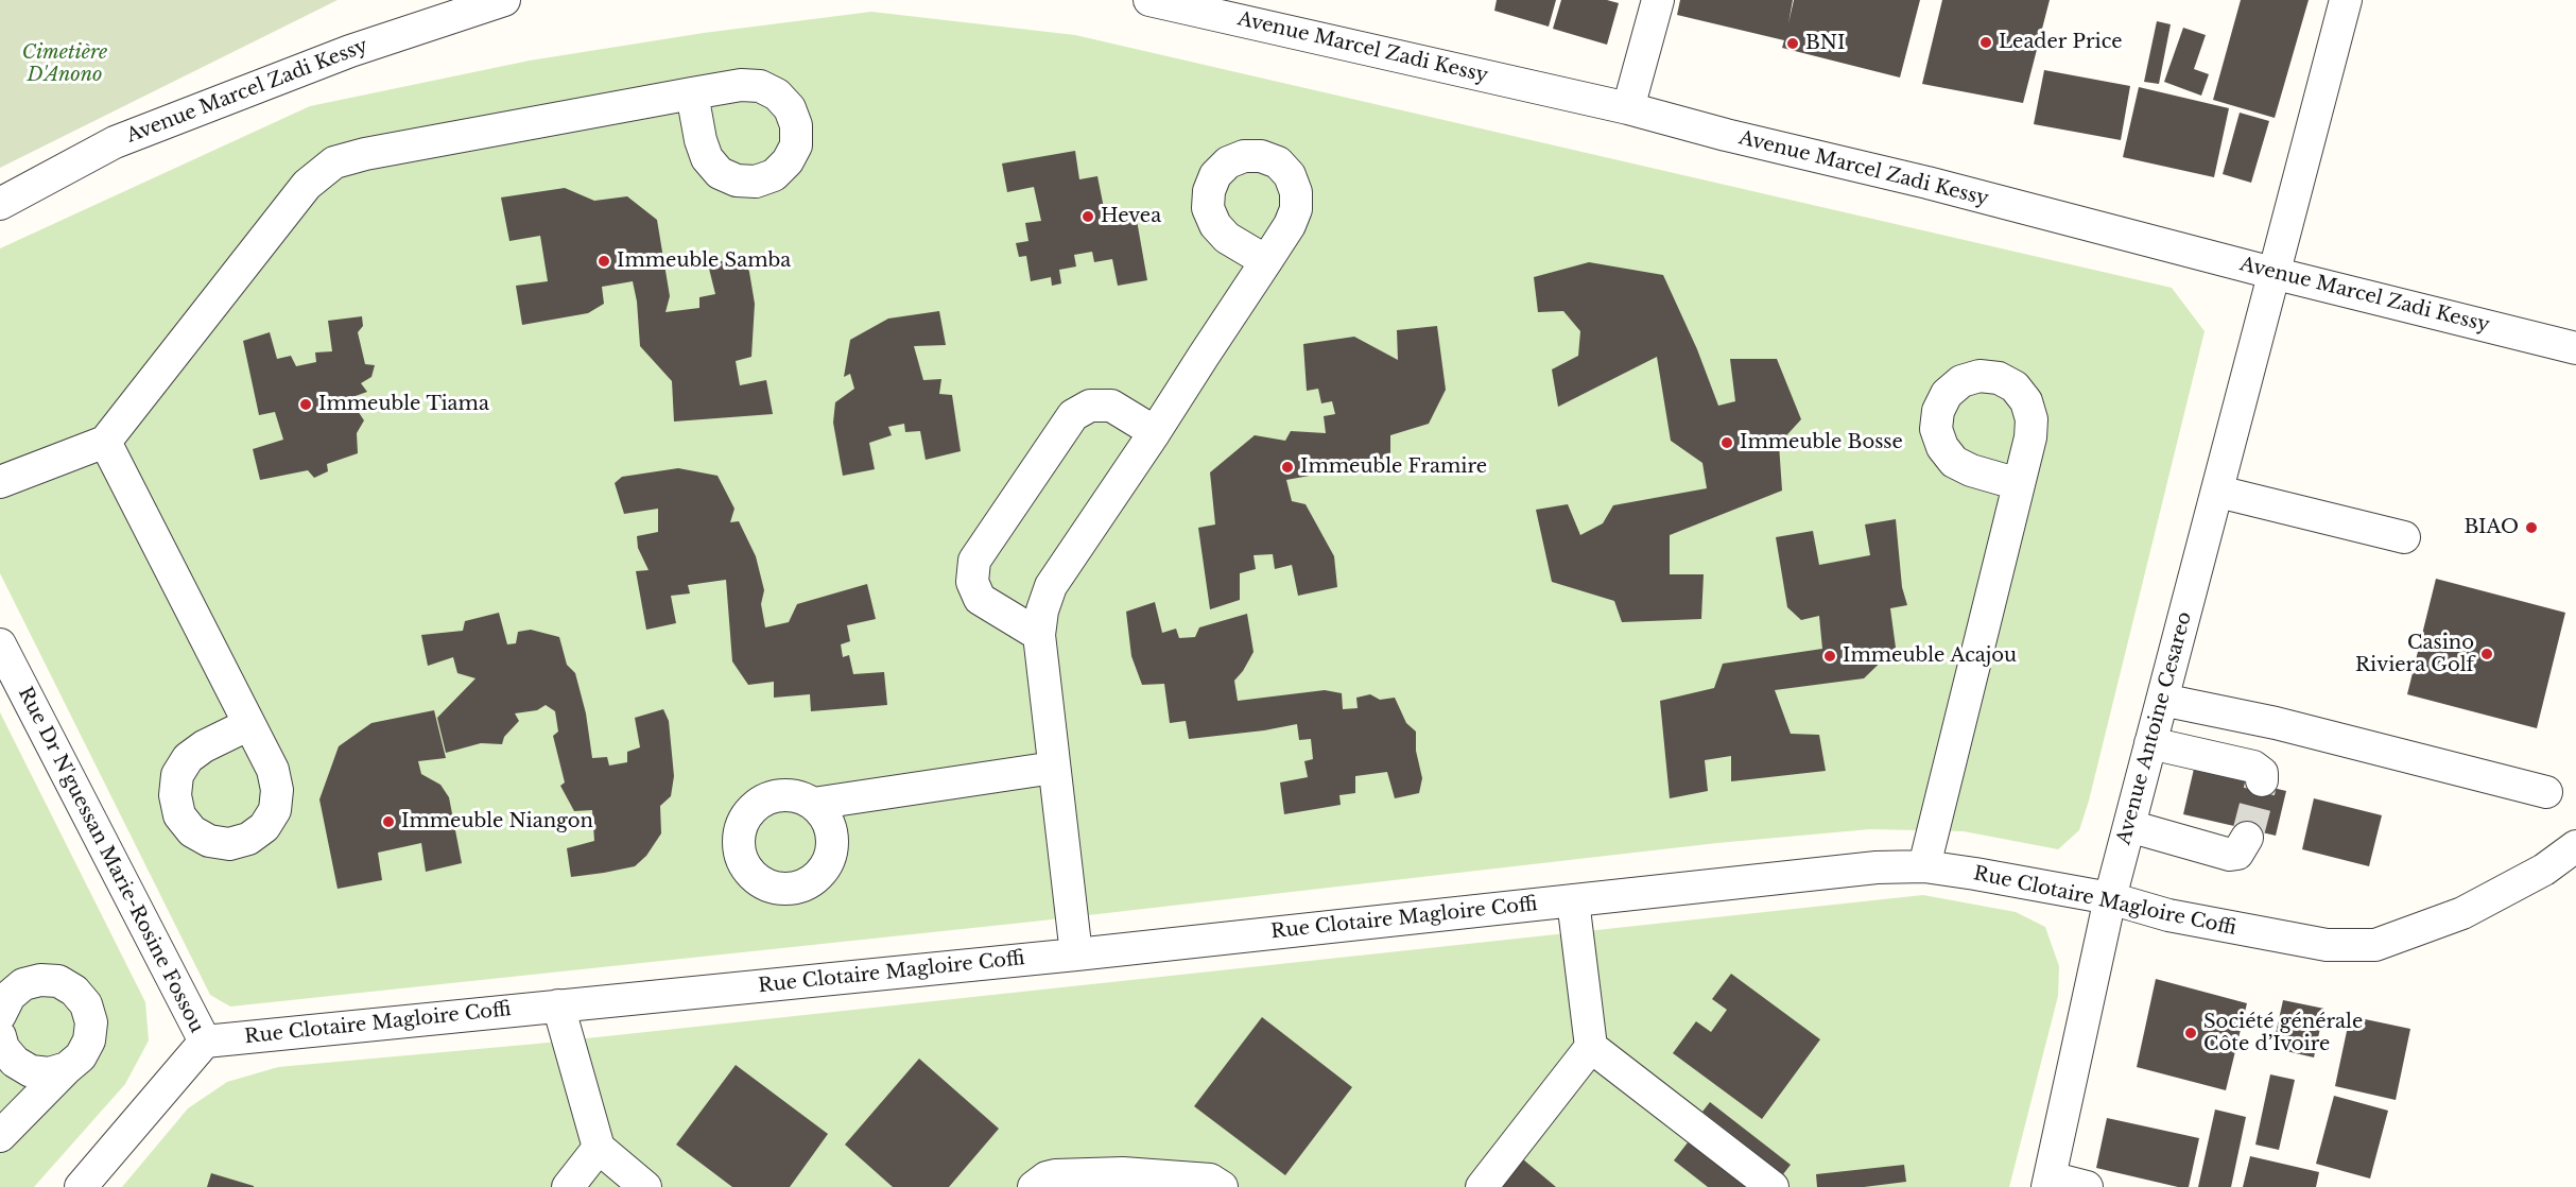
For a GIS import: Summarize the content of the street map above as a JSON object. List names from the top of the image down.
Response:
{
  "streets": {
    "street": [
      "Avenue Marcel Zadi Kessy",
      "Avenue Antoine Cesareo",
      "Rue Dr N'guessan Marie-Rosine Fossou",
      "Rue Clotaire Magloire Coffi"
    ]
  },
  "crossings": [
    ["Avenue Marcel Zadi Kessy", "Avenue Antoine Cesareo"],
    ["Avenue Antoine Cesareo", "Rue Clotaire Magloire Coffi"],
    ["Rue Dr N'guessan Marie-Rosine Fossou", "Rue Clotaire Magloire Coffi"]
  ],
  "parks": ["Cimetière D'Anono"],
  "places": [
    "Leader Price",
    "BNI",
    "Hevea",
    "Immeuble Samba",
    "Immeuble Tiama",
    "Immeuble Bosse",
    "Immeuble Framire",
    "BIAO",
    "Casino Riviera Golf",
    "Immeuble Acajou",
    "Immeuble Niangon",
    "Société générale Côte d’Ivoire"
  ]
}
